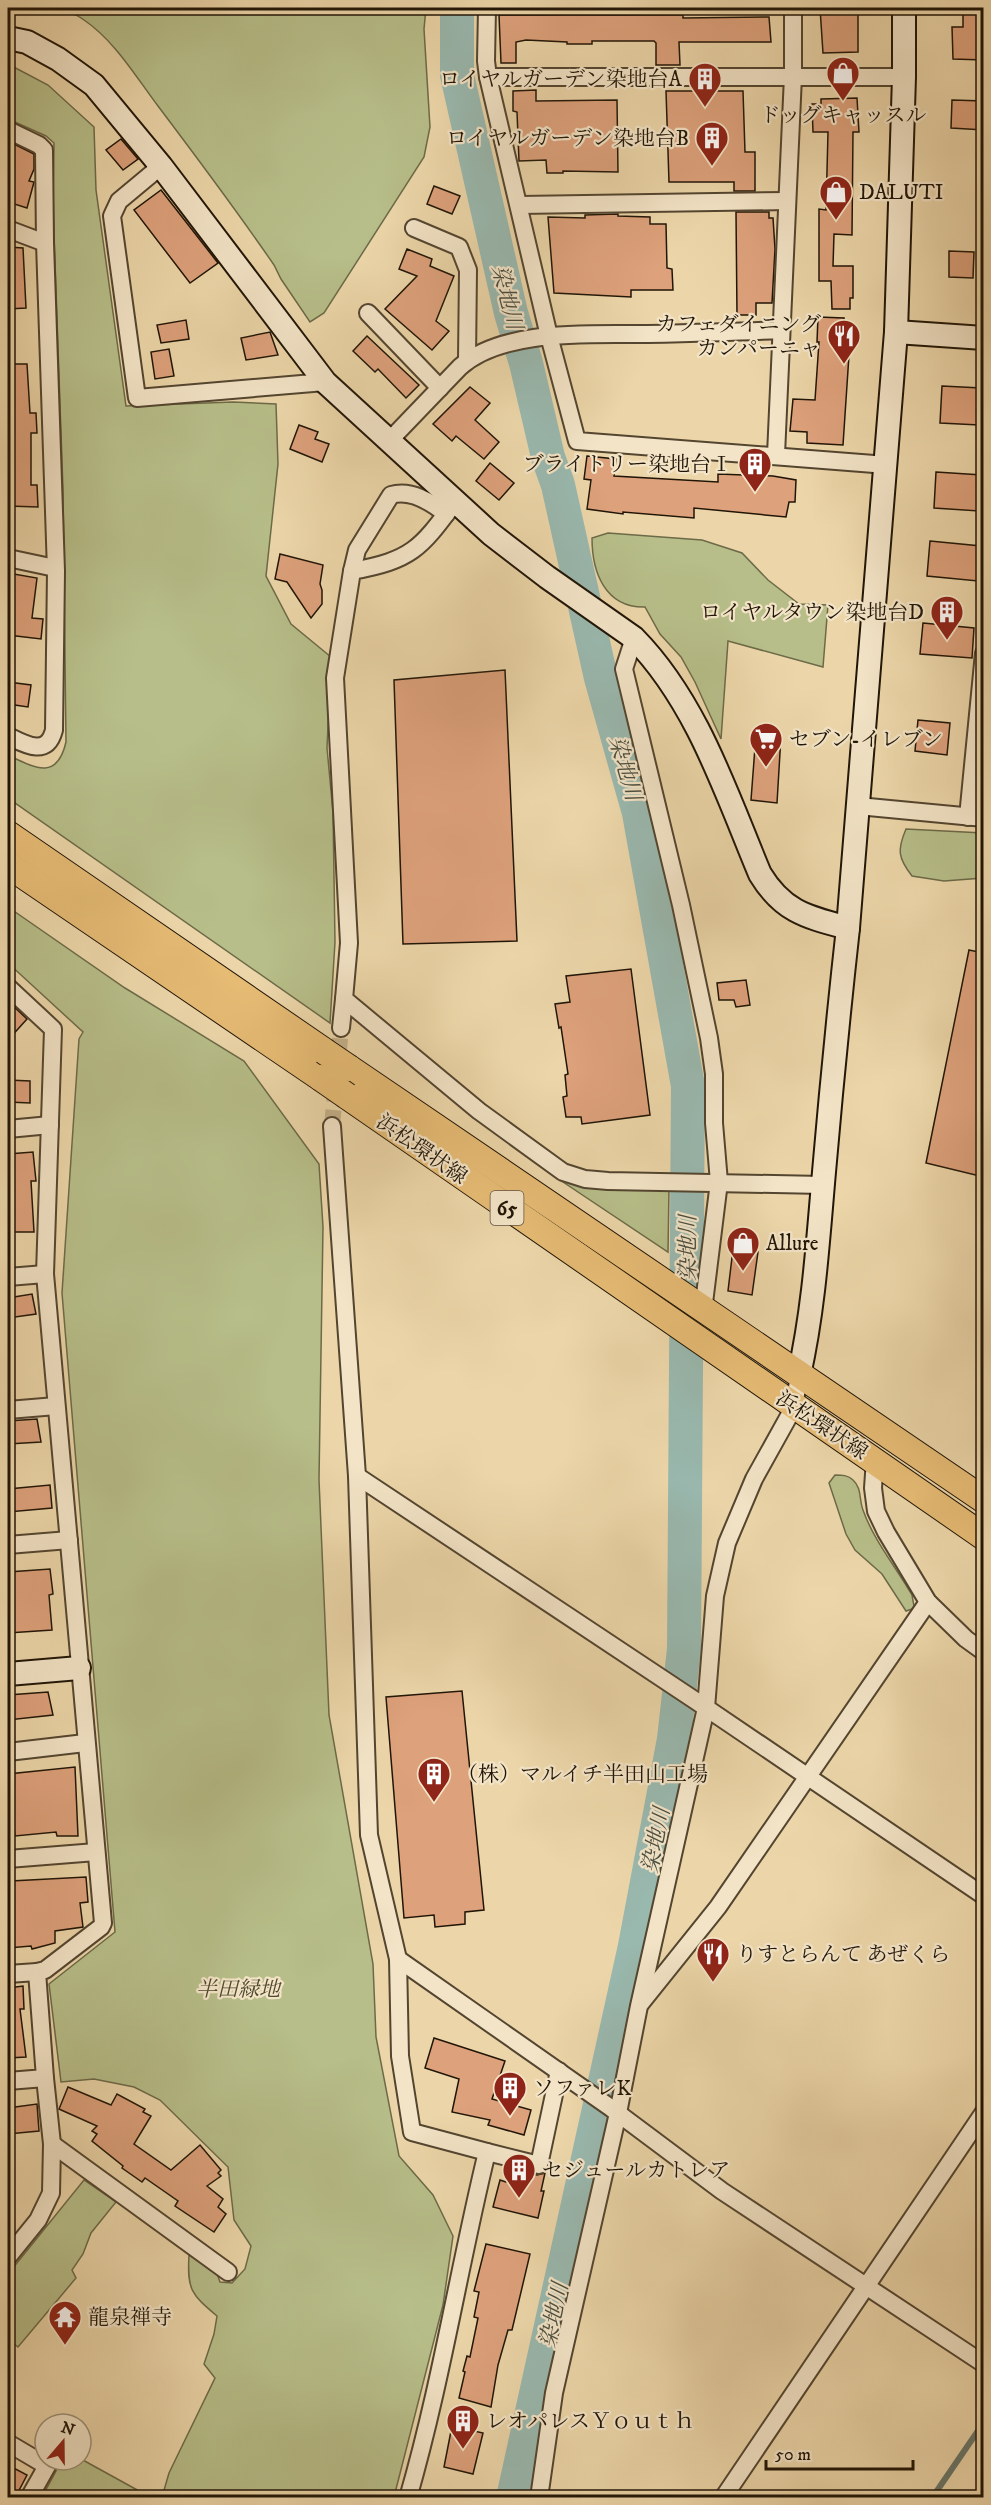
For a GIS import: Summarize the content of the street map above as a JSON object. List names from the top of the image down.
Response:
{
  "streets": {
    "main road": ["浜松環状線", "65"]
  },
  "water": ["染地川"],
  "parks": ["半田緑地"],
  "places": {
    "shop": ["ドッグキャッスル", "DALUTI", "Allure"],
    "building": [
      "ロイヤルガーデン染地台A",
      "ロイヤルガーデン染地台B",
      "ブライトリー染地台Ⅰ",
      "ロイヤルタウン染地台D",
      "（株）マルイチ半田山工場",
      "ソファレK",
      "セジュールカトレア",
      "レオパレスＹｏｕｔｈ"
    ],
    "restaurant": ["カフェダイニング カンパーニャ", "りすとらんて あぜくら"],
    "supermarket": ["セブン-イレブン"],
    "temple": ["龍泉禅寺"]
  },
  "scale_bar": "50 m",
  "north": "top"
}
